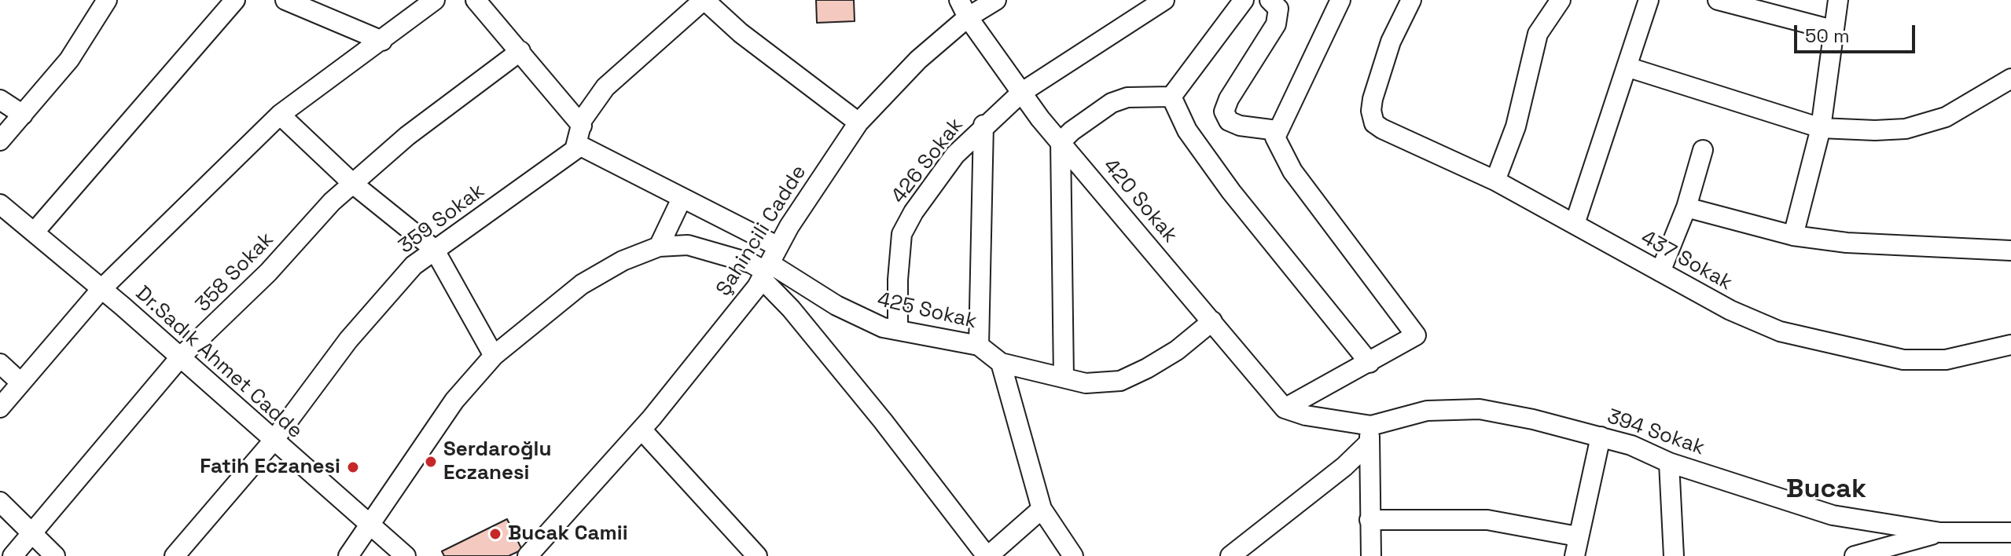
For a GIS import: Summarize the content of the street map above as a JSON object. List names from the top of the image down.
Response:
{
  "streets": {
    "street": [
      "426 Sokak",
      "420 Sokak",
      "359 Sokak",
      "Şahincili Cadde",
      "437 Sokak",
      "358 Sokak",
      "425 Sokak",
      "Dr.Sadık Ahmet Cadde",
      "394 Sokak"
    ]
  },
  "crossings": [
    ["426 Sokak", "420 Sokak"],
    ["426 Sokak", "425 Sokak"],
    ["420 Sokak", "Şahincili Cadde"],
    ["420 Sokak", "425 Sokak"],
    ["420 Sokak", "394 Sokak"],
    ["359 Sokak", "Dr.Sadık Ahmet Cadde"],
    ["Şahincili Cadde", "425 Sokak"],
    ["358 Sokak", "Dr.Sadık Ahmet Cadde"]
  ],
  "districts": ["Bucak"],
  "places": ["Serdaroğlu Eczanesi", "Fatih Eczanesi", "Bucak Camii"],
  "scale_bar": "50 m"
}
